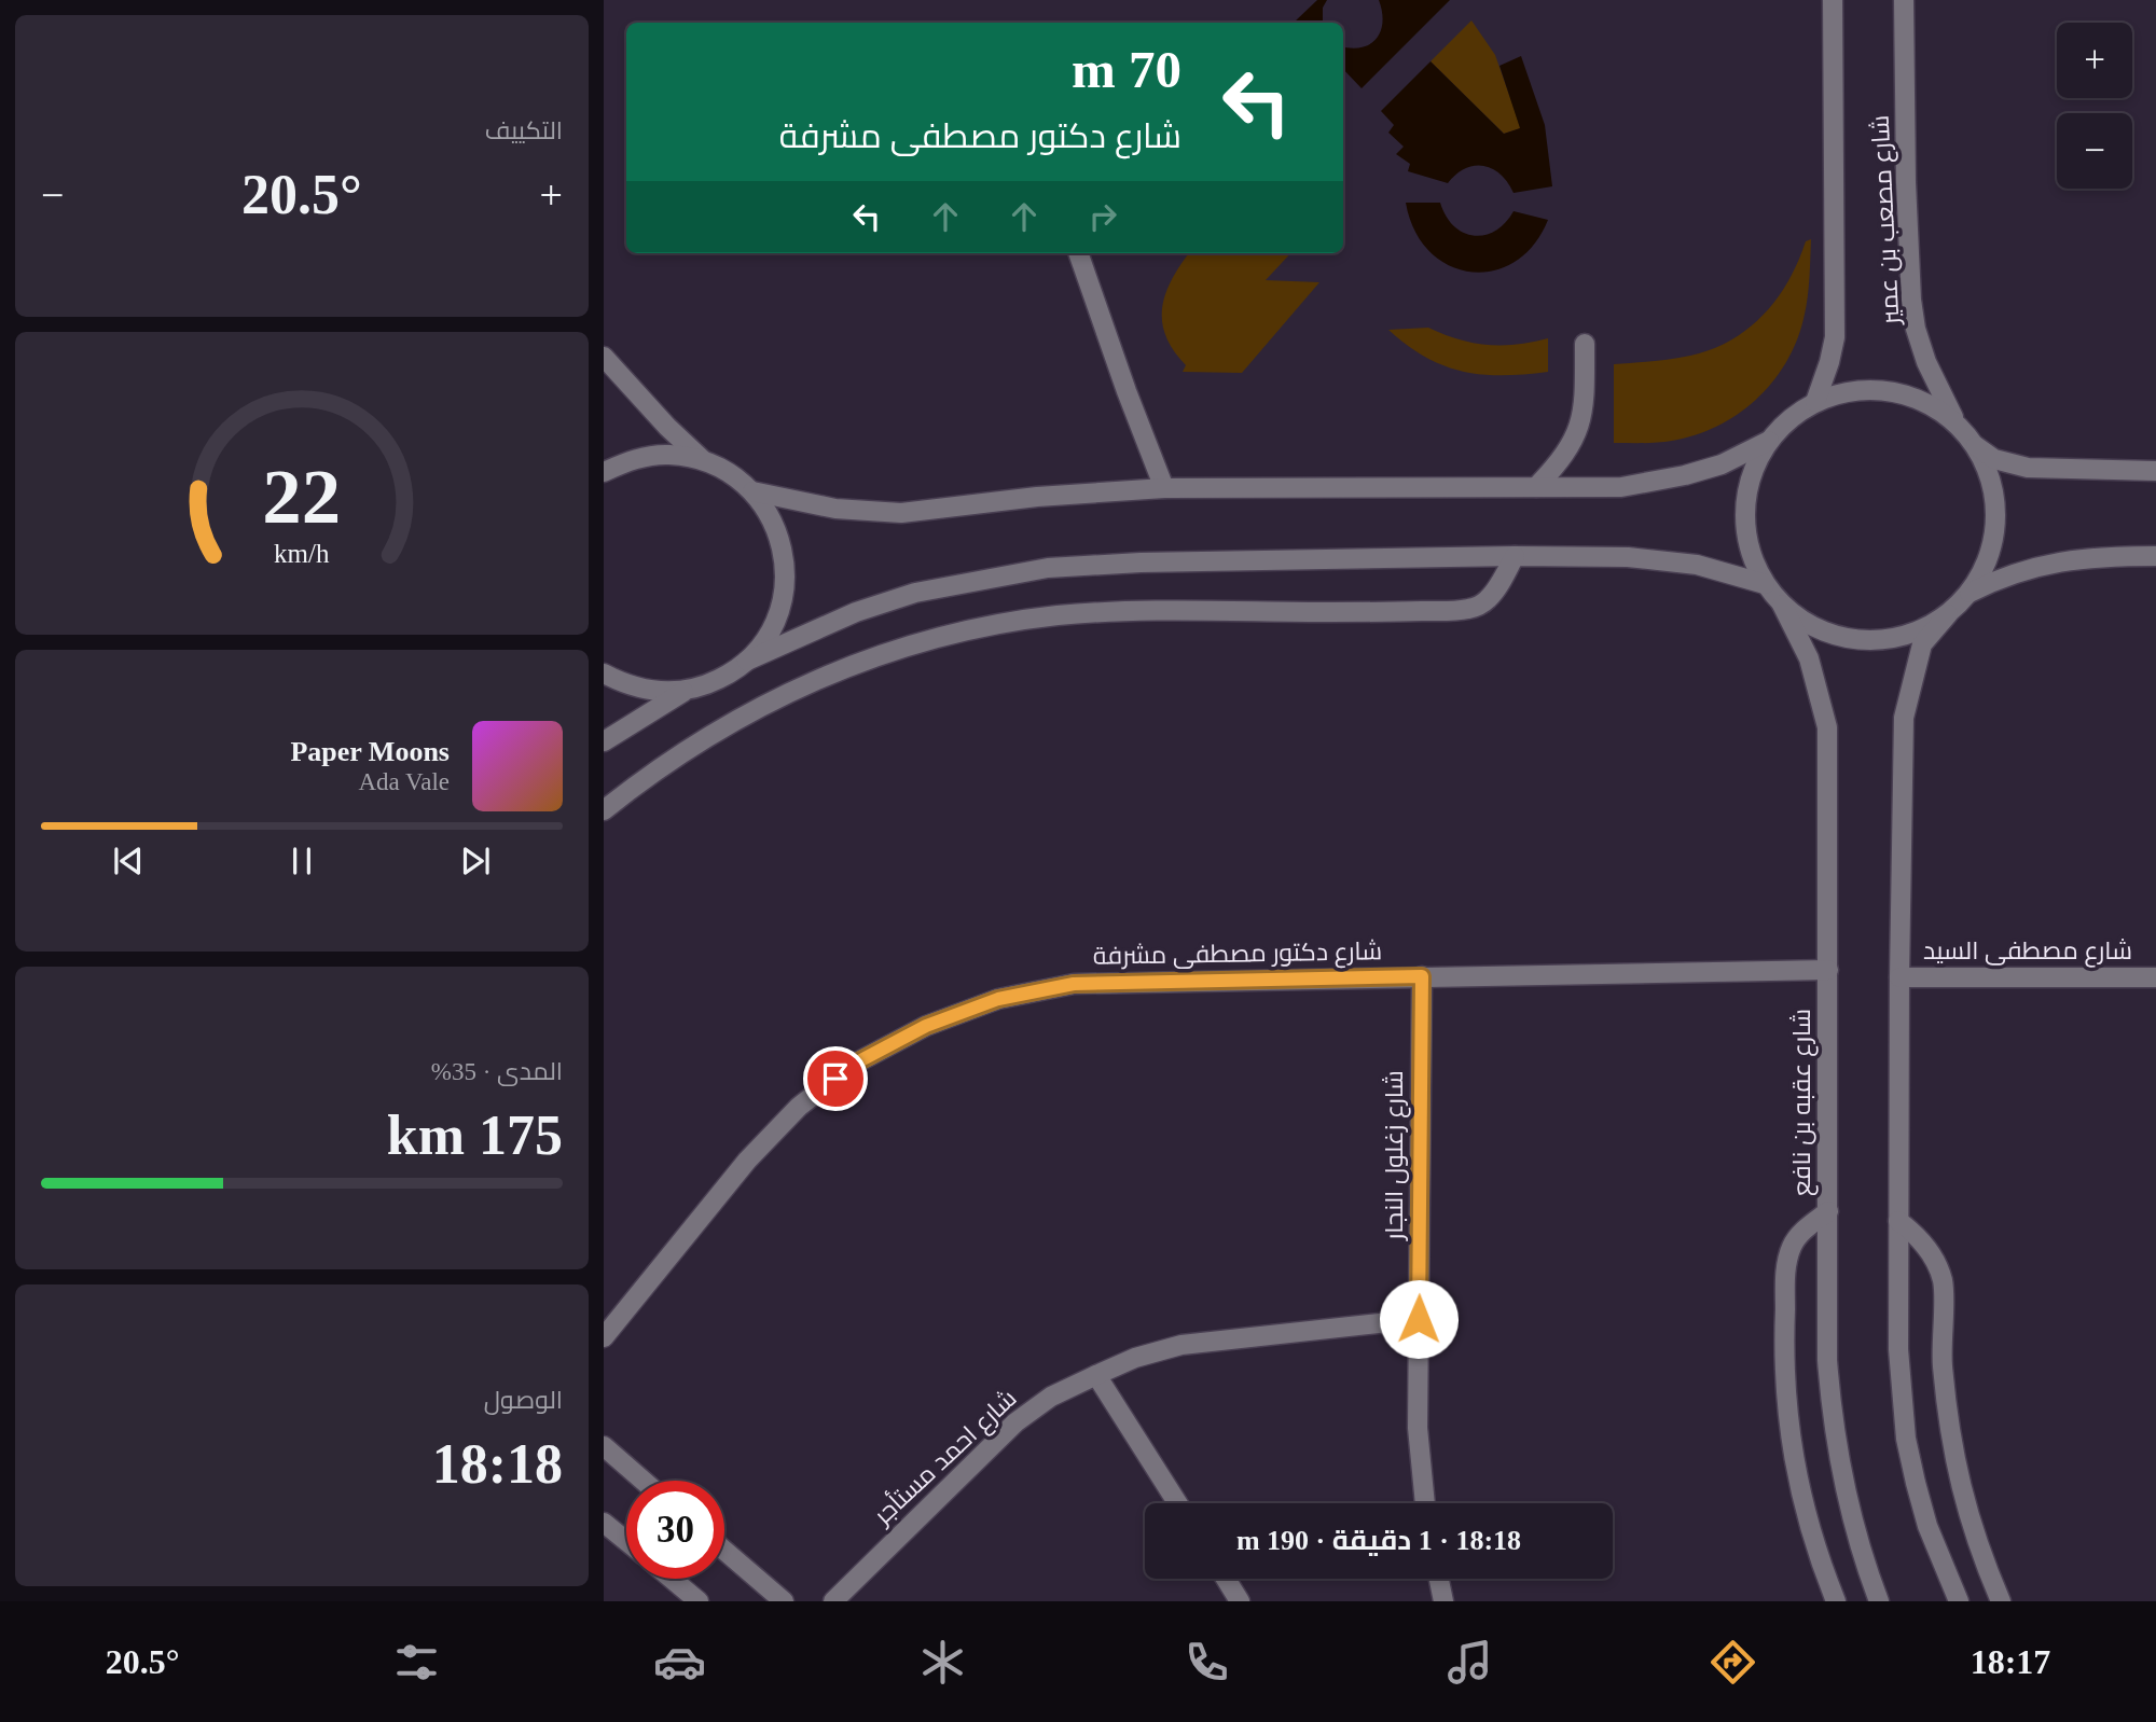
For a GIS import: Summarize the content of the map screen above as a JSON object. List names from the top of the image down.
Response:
{
  "streets": {
    "street": [
      "شارع مصعب بن عمير",
      "شارع مصطفى السيد",
      "شارع دكتور مصطفى مشرفة",
      "شارع عقبه بن نافع",
      "شارع زغلول النجار",
      "شارع احمد مستأجر"
    ]
  },
  "crossings": [
    ["شارع مصعب بن عمير", "شارع عقبه بن نافع"],
    ["شارع دكتور مصطفى مشرفة", "شارع عقبه بن نافع"],
    ["شارع دكتور مصطفى مشرفة", "شارع زغلول النجار"],
    ["شارع زغلول النجار", "شارع احمد مستأجر"]
  ],
  "page": {
    "tile": [
      "التكييف",
      ["المدى · 35%", "175 km"],
      ["الوصول", "18:18"]
    ],
    "map_buttons": ["+", "−"],
    "turn": ["70 m", "شارع دكتور مصطفى مشرفة"],
    "heat": ["−", "20.5°", "+"],
    "song": ["Paper Moons", "Ada Vale"],
    "limit": "30",
    "trip": "18:18 · 1 دقيقة · 190 m",
    "tabs": ["18:17", "20.5°"],
    "gauge": ["22", "km/h"]
  }
}
